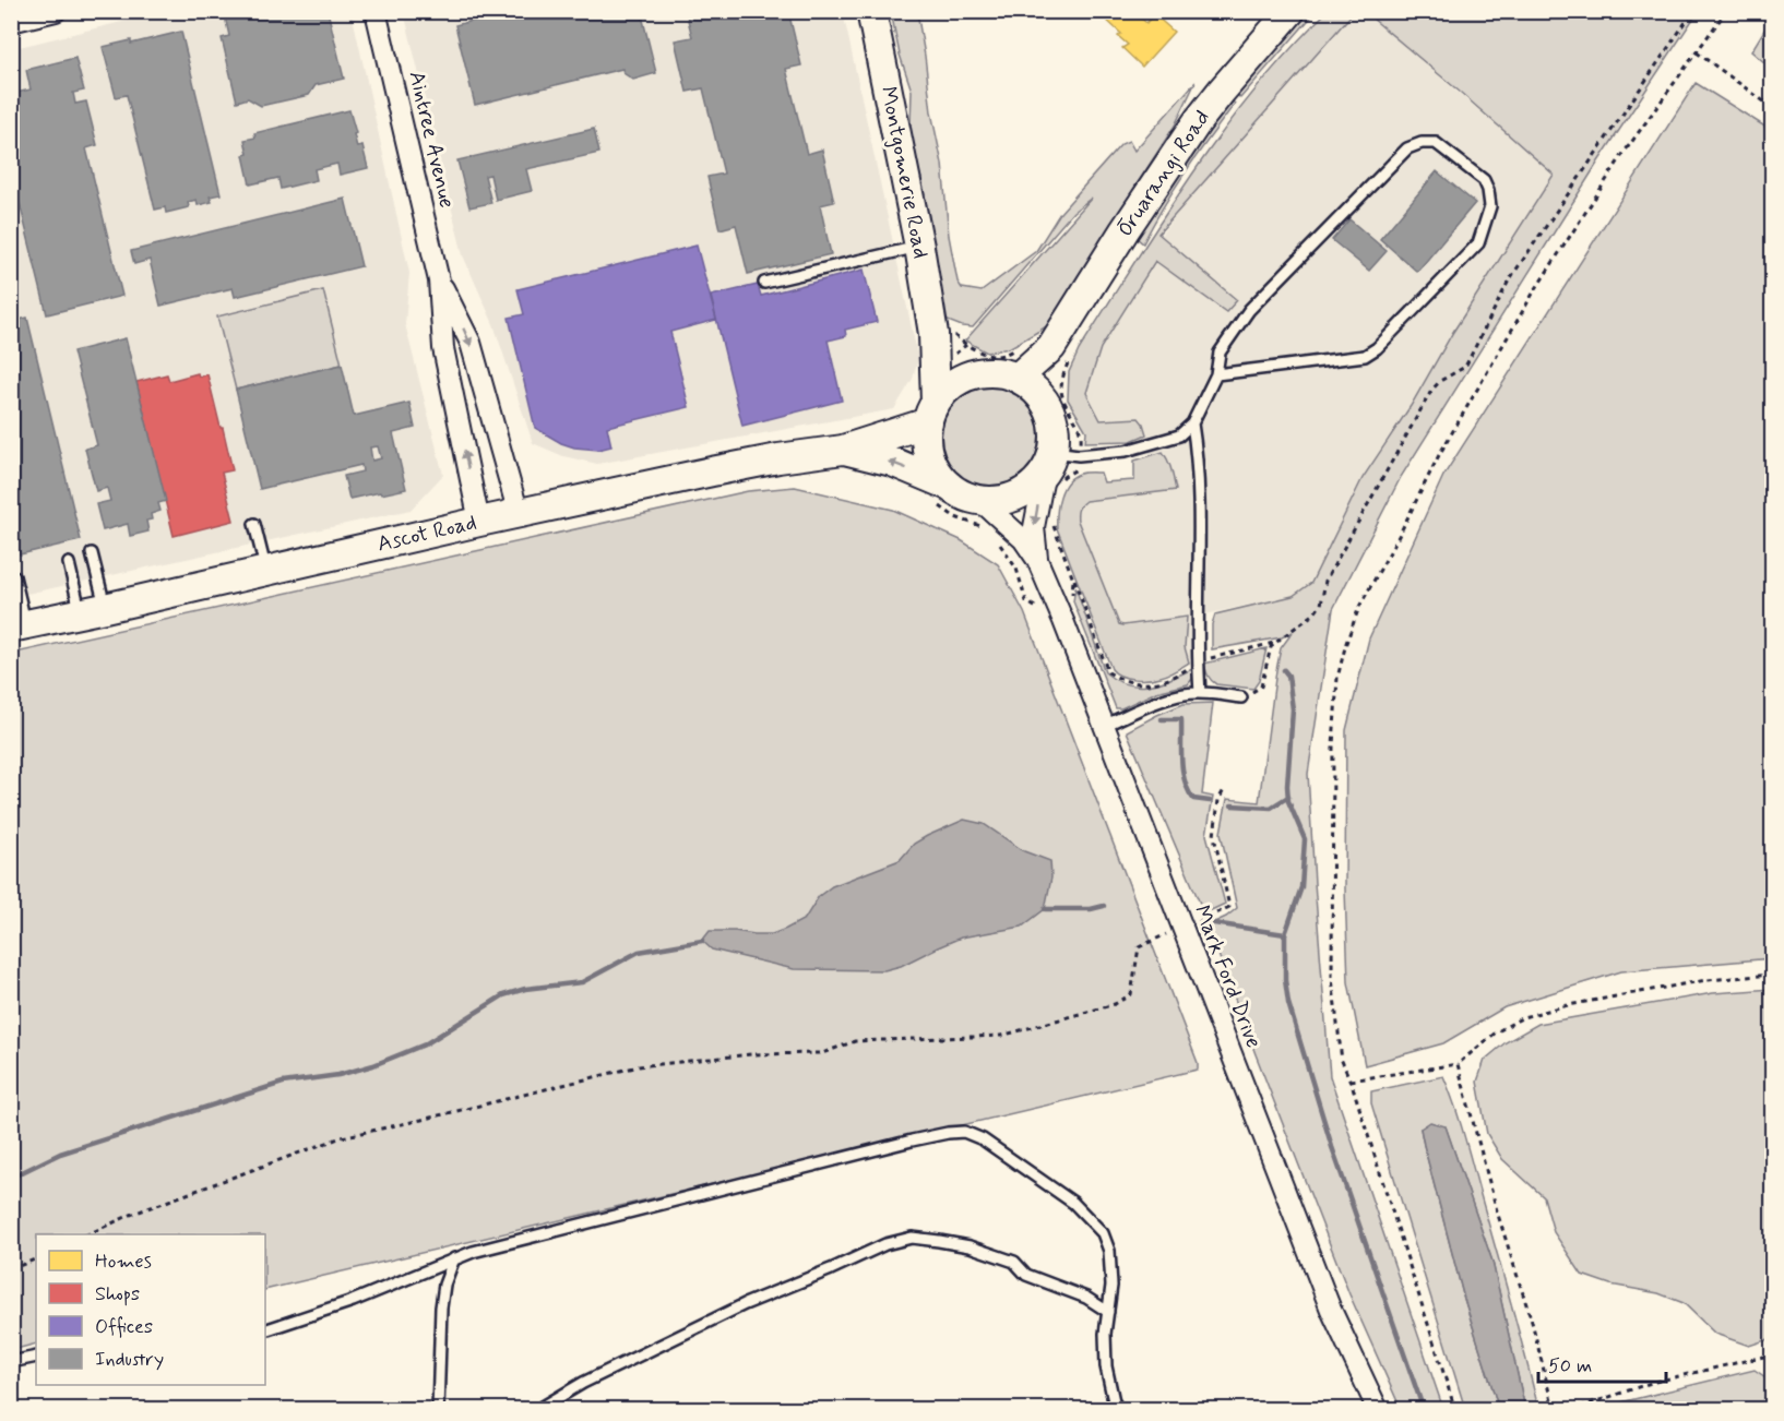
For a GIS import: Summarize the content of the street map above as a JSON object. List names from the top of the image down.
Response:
{
  "streets": {
    "street": [
      "Aintree Avenue",
      "Montgomerie Road",
      "Ōruarangi Road",
      "Ascot Road",
      "Mark Ford Drive"
    ]
  },
  "crossings": [
    ["Aintree Avenue", "Ascot Road"],
    ["Montgomerie Road", "Ascot Road"],
    ["Ascot Road", "Mark Ford Drive"]
  ],
  "legend": [
    "Homes",
    "Shops",
    "Offices",
    "Industry"
  ],
  "scale_bar": "50 m"
}
